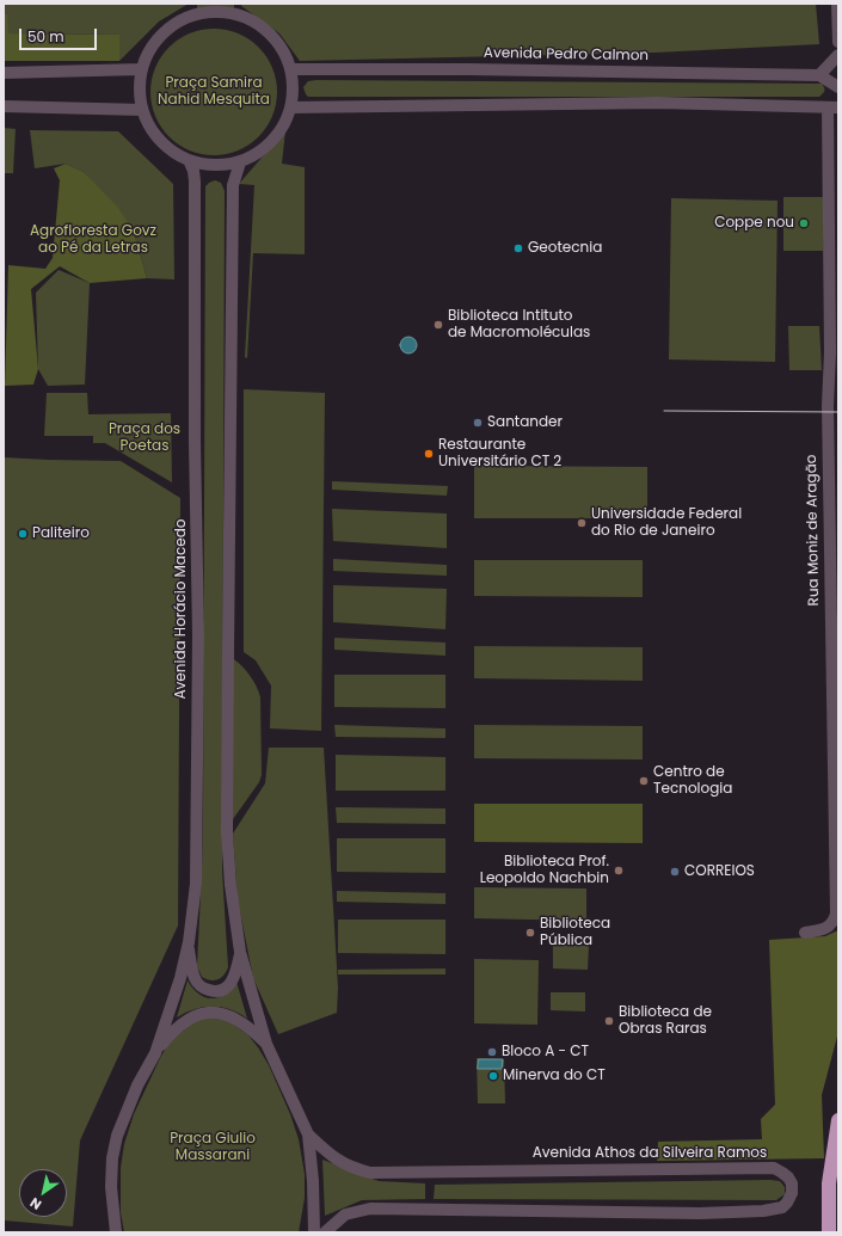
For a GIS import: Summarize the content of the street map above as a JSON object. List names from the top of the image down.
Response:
{
  "streets": {
    "street": [
      "Avenida Pedro Calmon",
      "Rua Moniz de Aragão",
      "Avenida Horácio Macedo",
      "Avenida Athos da Silveira Ramos"
    ]
  },
  "crossings": [
    ["Avenida Pedro Calmon", "Avenida Horácio Macedo"]
  ],
  "parks": [
    "Praça Samira Nahid Mesquita",
    "Agrofloresta Govz ao Pé da Letras",
    "Praça dos Poetas",
    "Praça Giulio Massarani"
  ],
  "places": [
    "Coppe nou",
    "Geotecnia",
    "Biblioteca Intituto de Macromoléculas",
    "Santander",
    "Restaurante Universitário CT 2",
    "Universidade Federal do Rio de Janeiro",
    "Paliteiro",
    "Centro de Tecnologia",
    "Biblioteca Prof. Leopoldo Nachbin",
    "CORREIOS",
    "Biblioteca Pública",
    "Biblioteca de Obras Raras",
    "Bloco A - CT",
    "Minerva do CT"
  ],
  "scale_bar": "50 m",
  "north": "bottom left"
}
